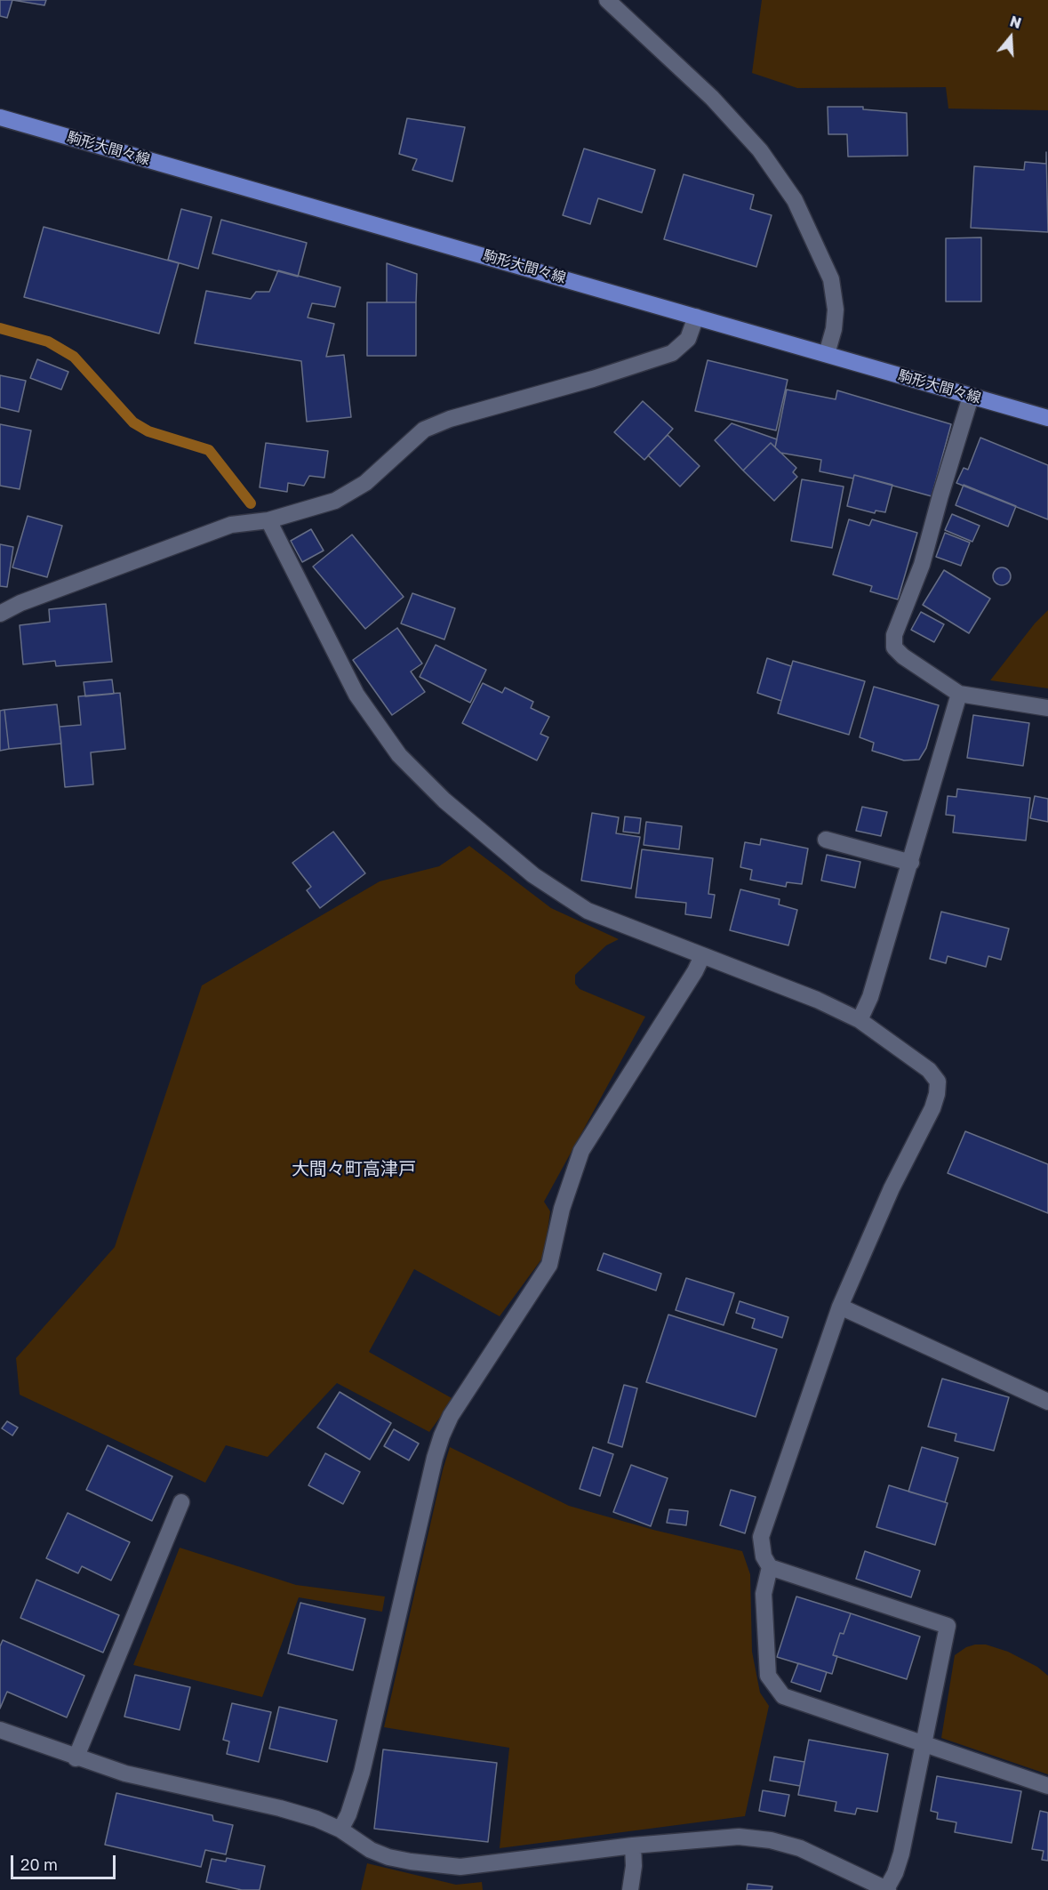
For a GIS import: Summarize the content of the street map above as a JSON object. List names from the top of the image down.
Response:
{
  "streets": {
    "main road": ["駒形大間々線"]
  },
  "districts": ["大間々町高津戸"],
  "scale_bar": "20 m",
  "north": "top"
}
